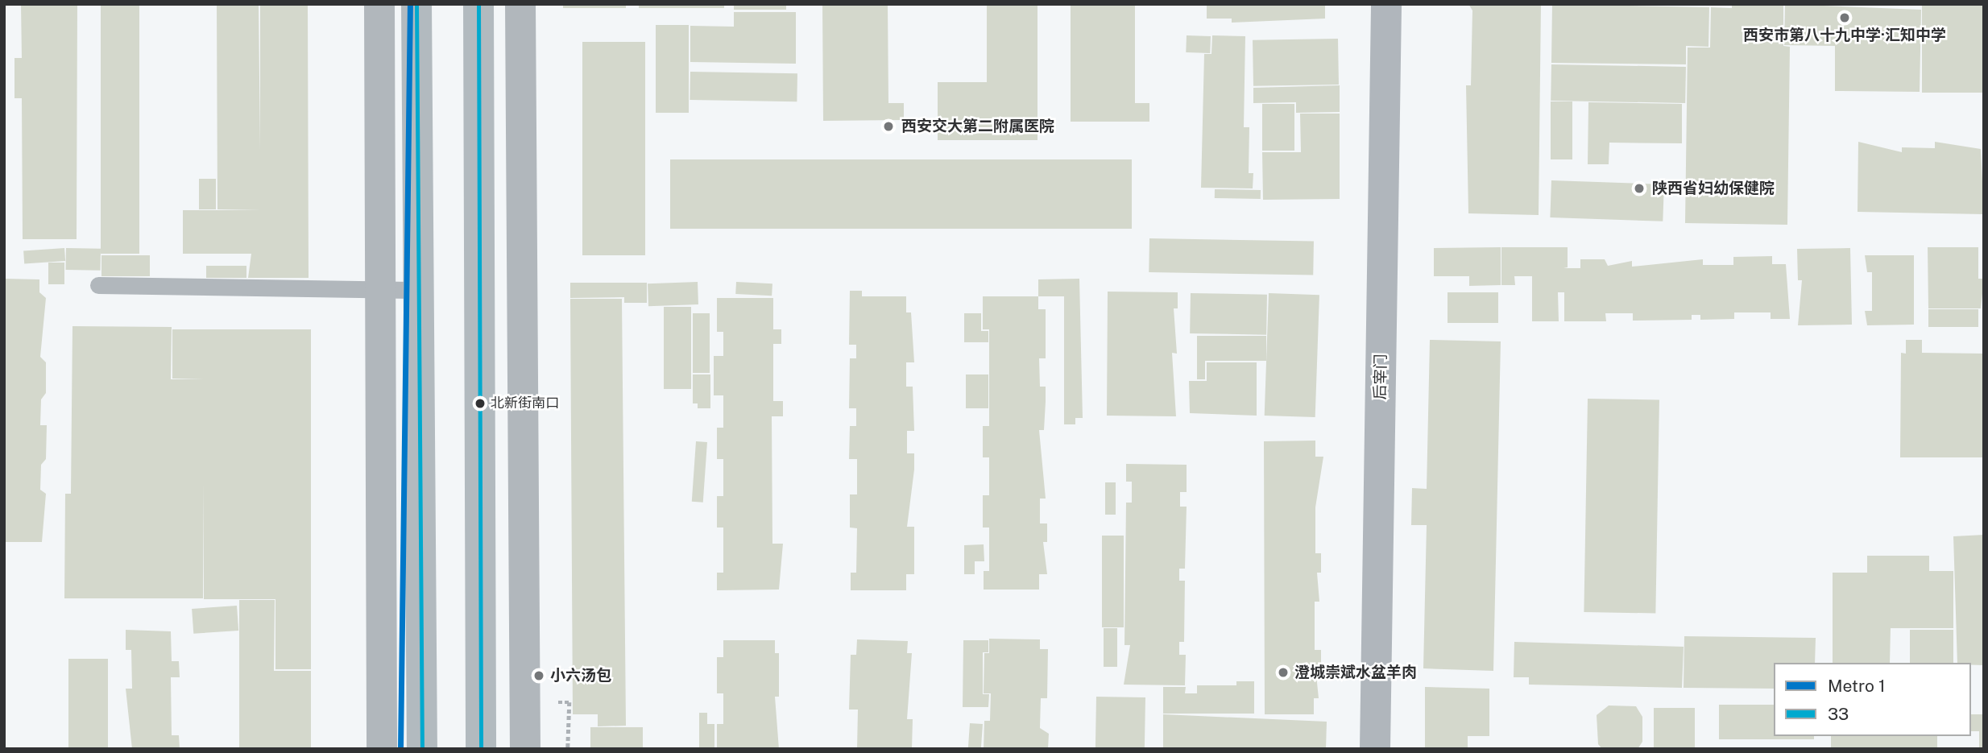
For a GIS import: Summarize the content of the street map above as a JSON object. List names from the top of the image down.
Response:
{
  "streets": {
    "street": ["后宰门"]
  },
  "places": [
    "西安市第八十九中学·汇知中学",
    "西安交大第二附属医院",
    "陕西省妇幼保健院",
    "北新街南口",
    "澄城崇斌水盆羊肉",
    "小六汤包"
  ],
  "lines": ["metro line 1", "transit line 33"],
  "legend": ["Metro 1", "33"]
}
